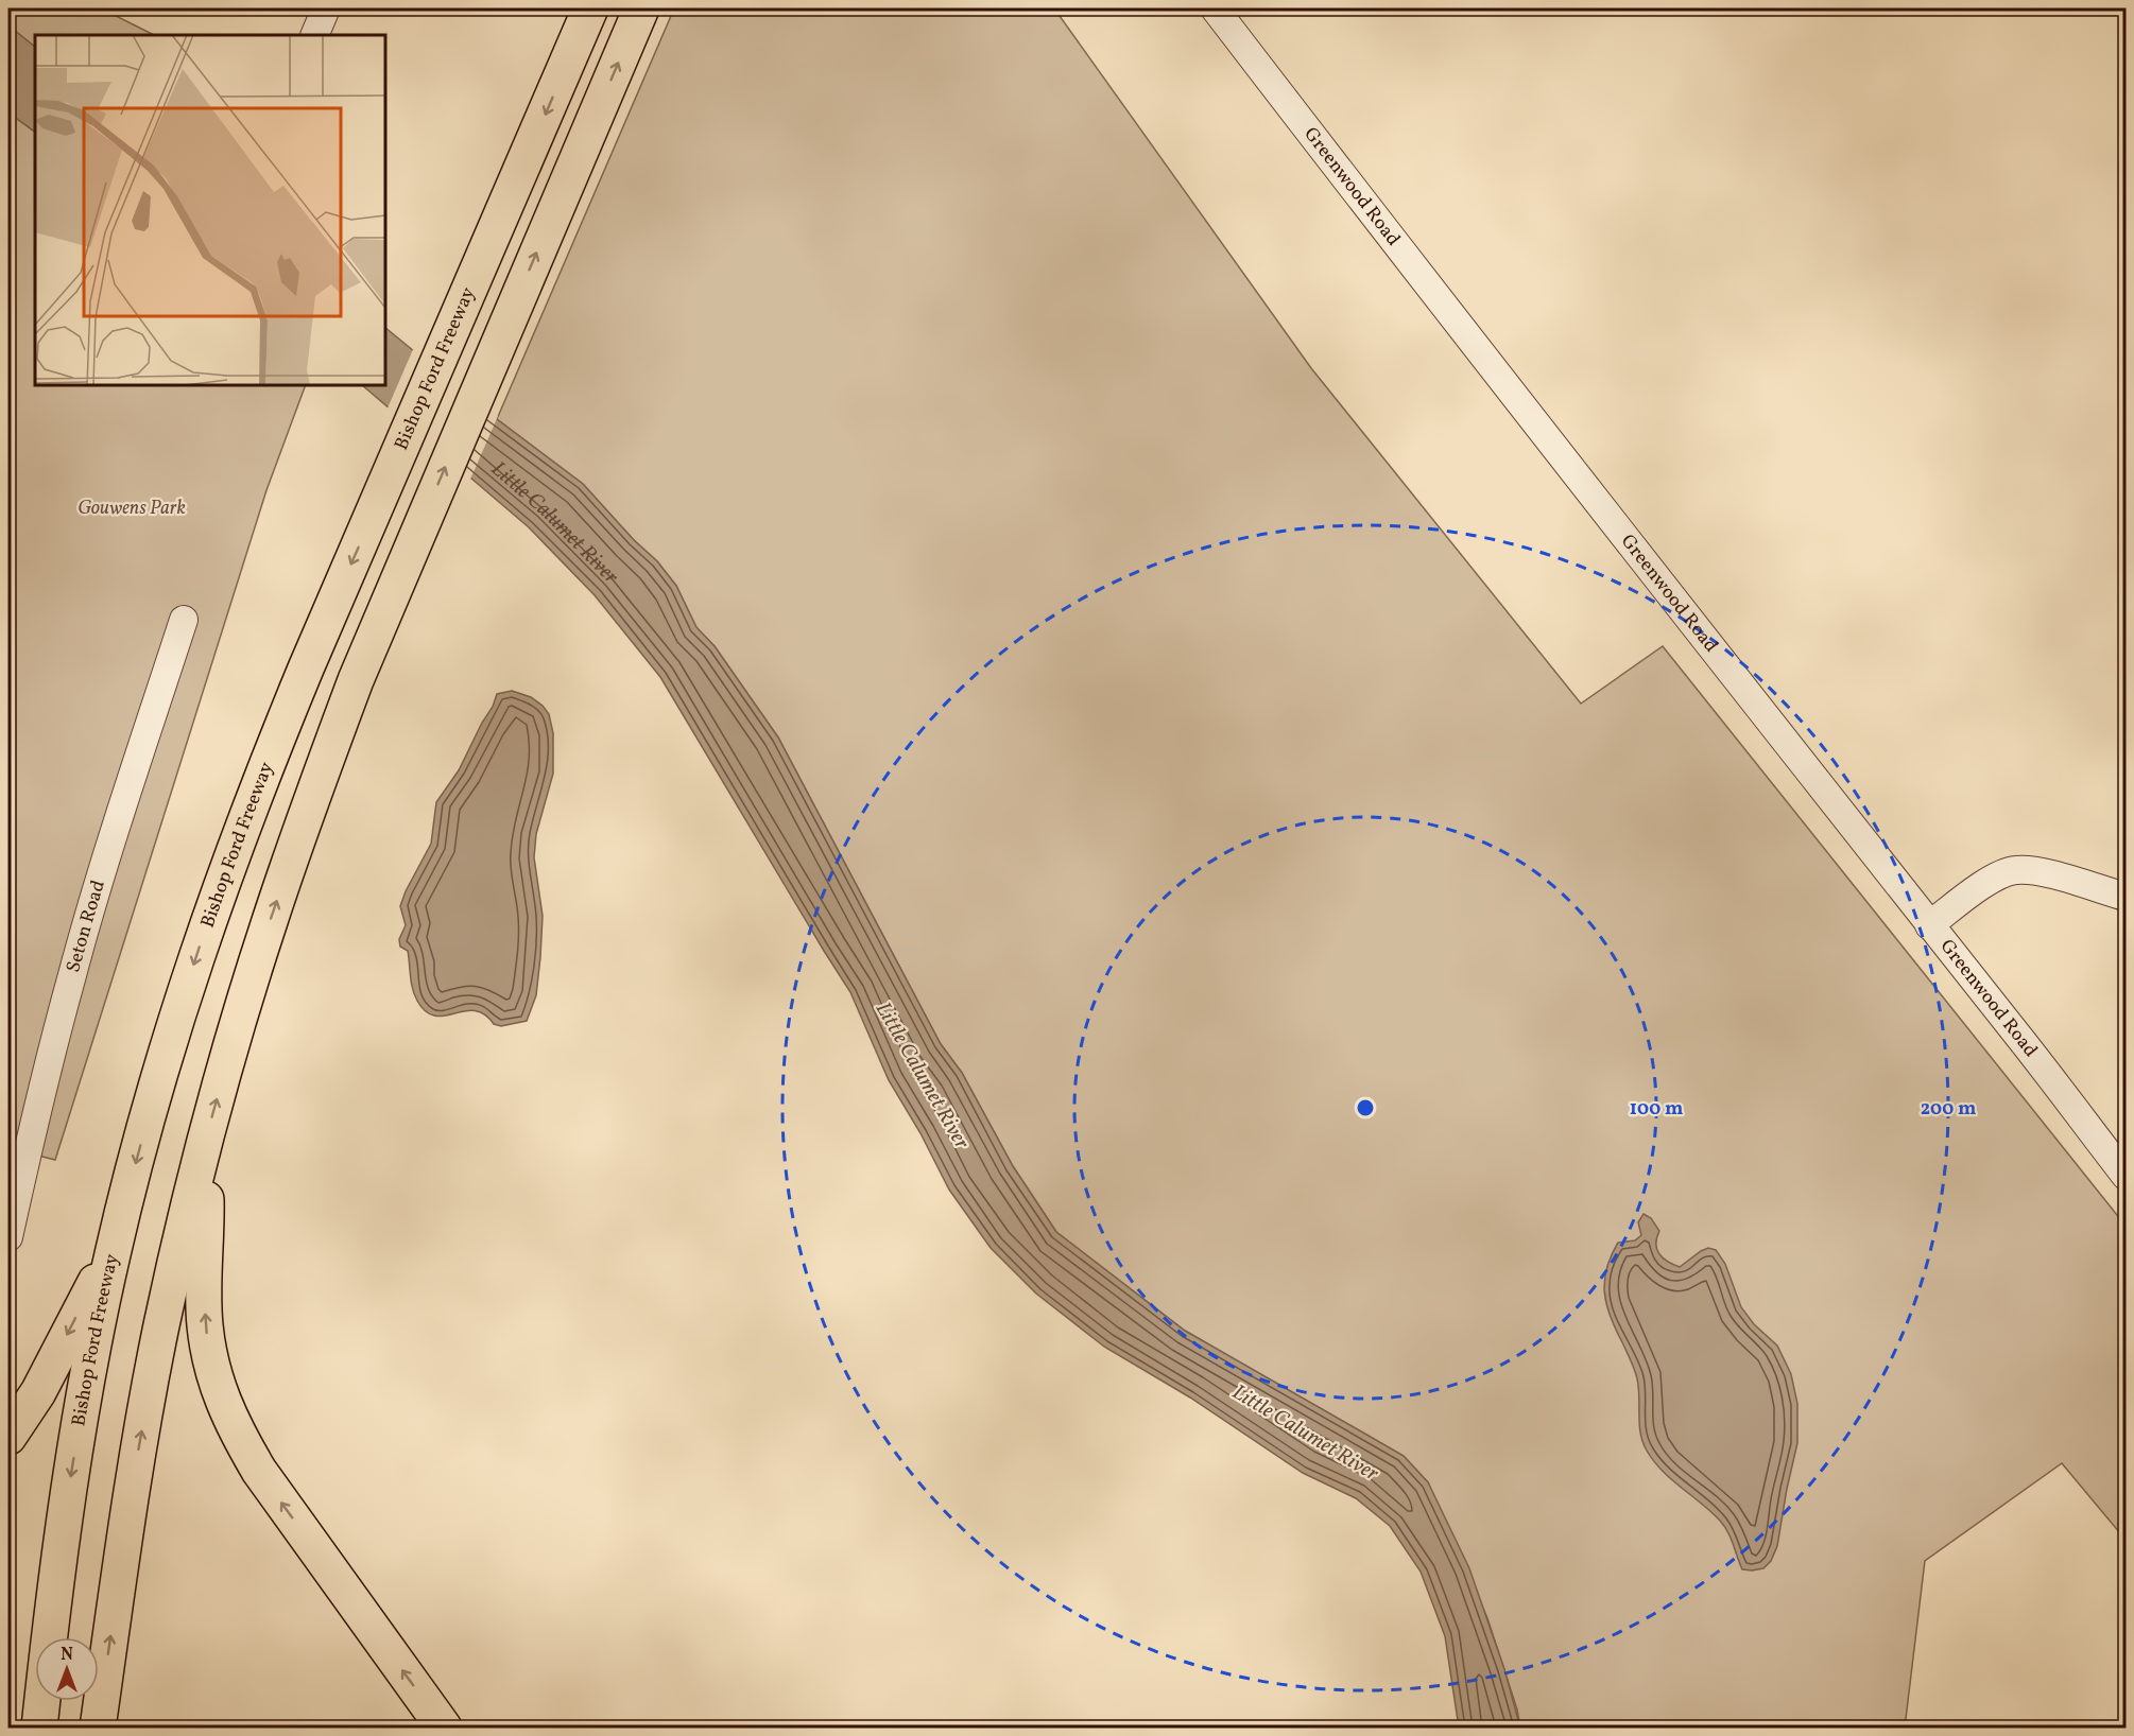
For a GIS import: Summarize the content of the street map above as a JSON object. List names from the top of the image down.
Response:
{
  "streets": {
    "highway": ["Bishop Ford Freeway"],
    "street": ["Greenwood Road", "Seton Road"]
  },
  "water": ["Little Calumet River"],
  "parks": ["Gouwens Park"],
  "north": "top",
  "rings": ["100 m", "200 m"]
}
